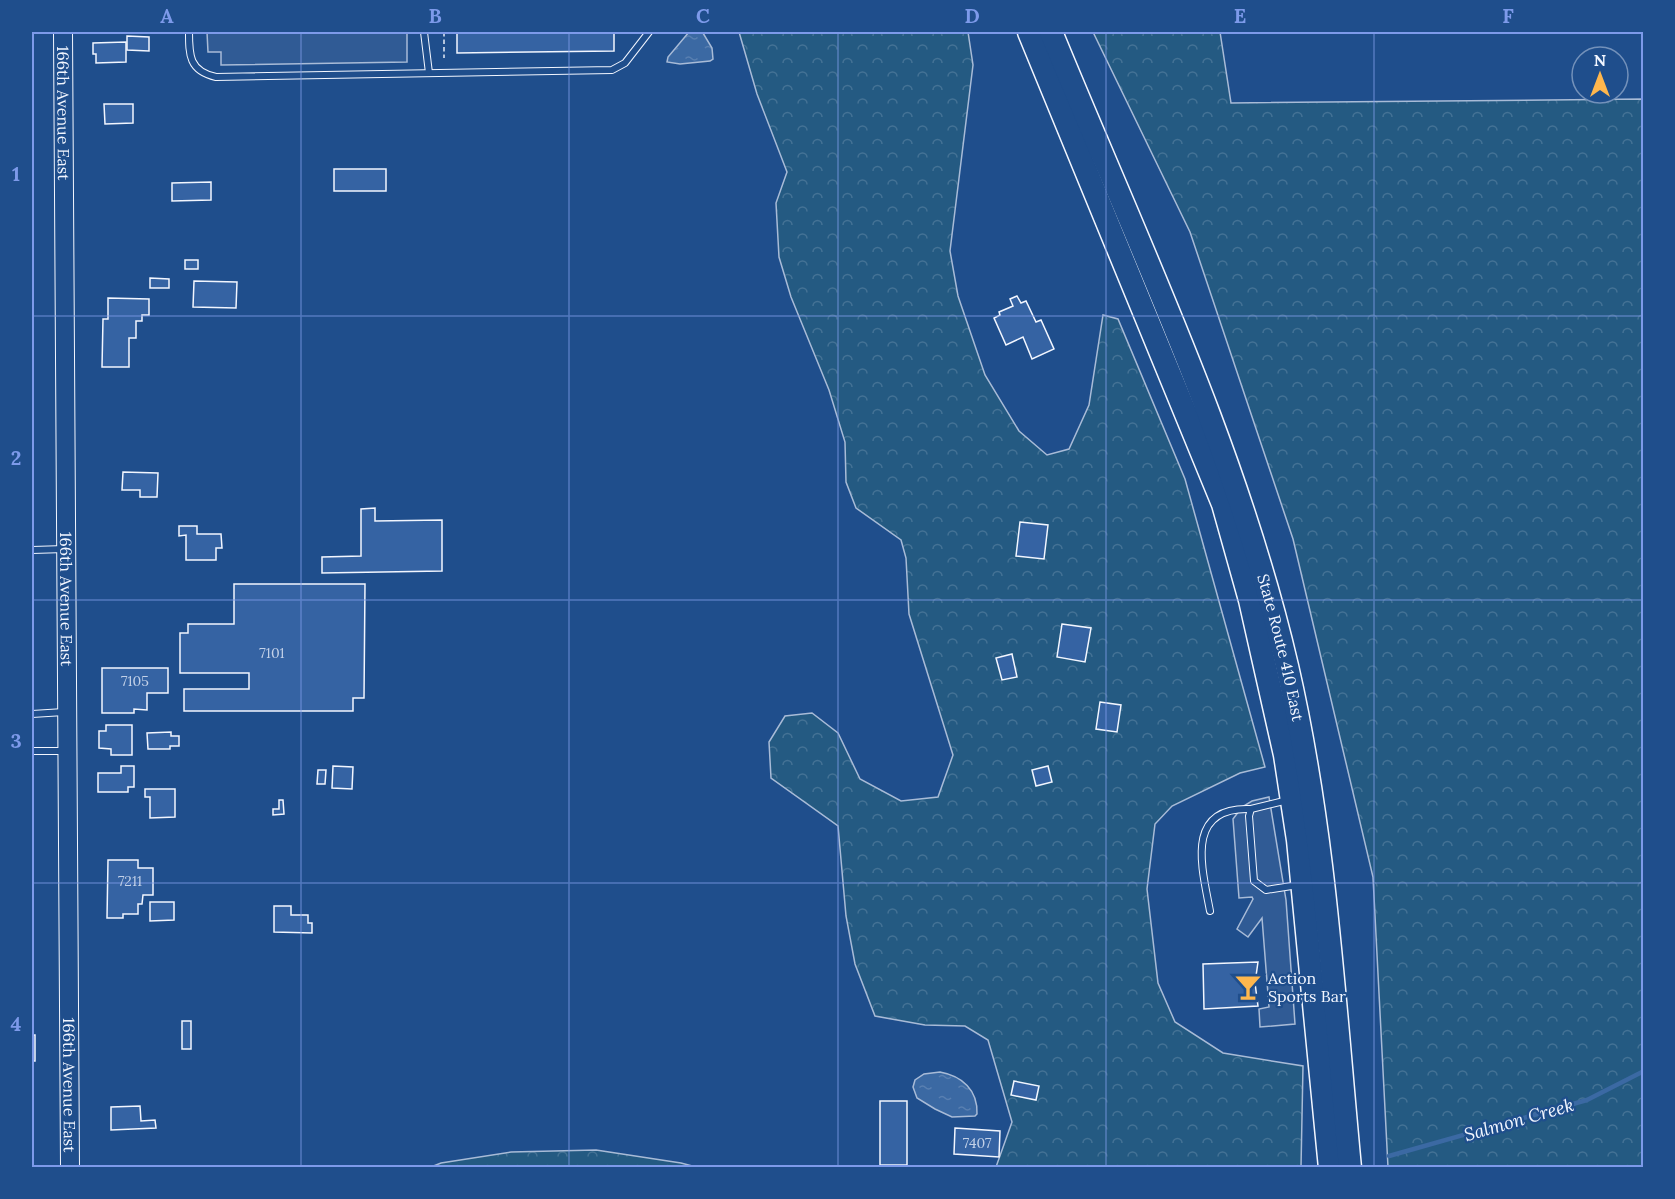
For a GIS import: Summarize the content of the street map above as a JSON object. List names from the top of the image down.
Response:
{
  "streets": {
    "highway": ["State Route 410 East"],
    "street": ["166th Avenue East"]
  },
  "water": ["Salmon Creek"],
  "places": {
    "bar": ["Action Sports Bar"]
  },
  "house_numbers": [
    "7101",
    "7105",
    "7211",
    "7407"
  ],
  "north": "top",
  "grid": {
    "columns": [
      "A",
      "B",
      "C",
      "D",
      "E",
      "F"
    ],
    "rows": [
      "1",
      "2",
      "3",
      "4"
    ]
  }
}
